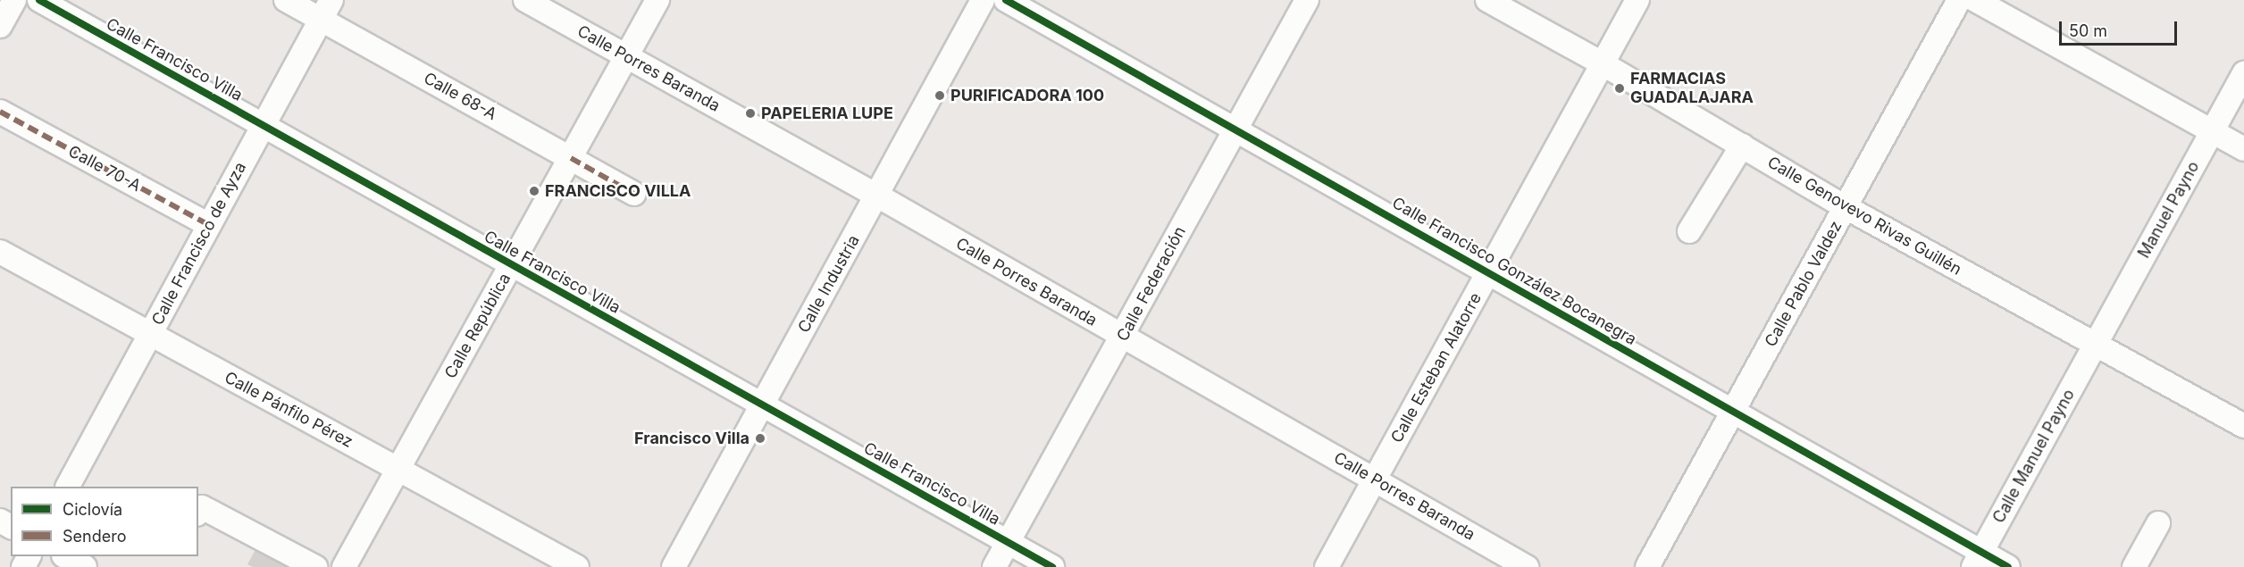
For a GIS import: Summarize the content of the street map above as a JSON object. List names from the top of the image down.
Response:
{
  "streets": {
    "street": [
      "Calle Francisco Villa",
      "Calle Porres Baranda",
      "Calle 68-A",
      "Calle 70-A",
      "Manuel Payno",
      "Calle Genovevo Rivas Guillén",
      "Calle Francisco de Ayza",
      "Calle Francisco González Bocanegra",
      "Calle Industria",
      "Calle Federación",
      "Calle Pablo Valdez",
      "Calle República",
      "Calle Esteban Alatorre",
      "Calle Pánfilo Pérez",
      "Calle Manuel Payno"
    ]
  },
  "crossings": [
    ["Calle Francisco Villa", "Calle Francisco de Ayza"],
    ["Calle Francisco Villa", "Calle Industria"],
    ["Calle Francisco Villa", "Calle Federación"],
    ["Calle Francisco Villa", "Calle República"],
    ["Calle Porres Baranda", "Calle Industria"],
    ["Calle Porres Baranda", "Calle Federación"],
    ["Calle Porres Baranda", "Calle República"],
    ["Calle Porres Baranda", "Calle Esteban Alatorre"],
    ["Calle 68-A", "Calle Francisco de Ayza"],
    ["Calle 68-A", "Calle República"],
    ["Calle 70-A", "Calle Francisco de Ayza"],
    ["Manuel Payno", "Calle Genovevo Rivas Guillén"],
    ["Manuel Payno", "Calle Manuel Payno"],
    ["Calle Genovevo Rivas Guillén", "Calle Pablo Valdez"],
    ["Calle Genovevo Rivas Guillén", "Calle Esteban Alatorre"],
    ["Calle Genovevo Rivas Guillén", "Calle Manuel Payno"],
    ["Calle Francisco de Ayza", "Calle Pánfilo Pérez"],
    ["Calle Francisco González Bocanegra", "Calle Federación"],
    ["Calle Francisco González Bocanegra", "Calle Pablo Valdez"],
    ["Calle Francisco González Bocanegra", "Calle Esteban Alatorre"],
    ["Calle Francisco González Bocanegra", "Calle Manuel Payno"],
    ["Calle República", "Calle Pánfilo Pérez"]
  ],
  "places": [
    "FARMACIAS GUADALAJARA",
    "PURIFICADORA 100",
    "PAPELERIA LUPE",
    "FRANCISCO VILLA",
    "Francisco Villa"
  ],
  "legend": ["Ciclovía", "Sendero"],
  "scale_bar": "50 m"
}
